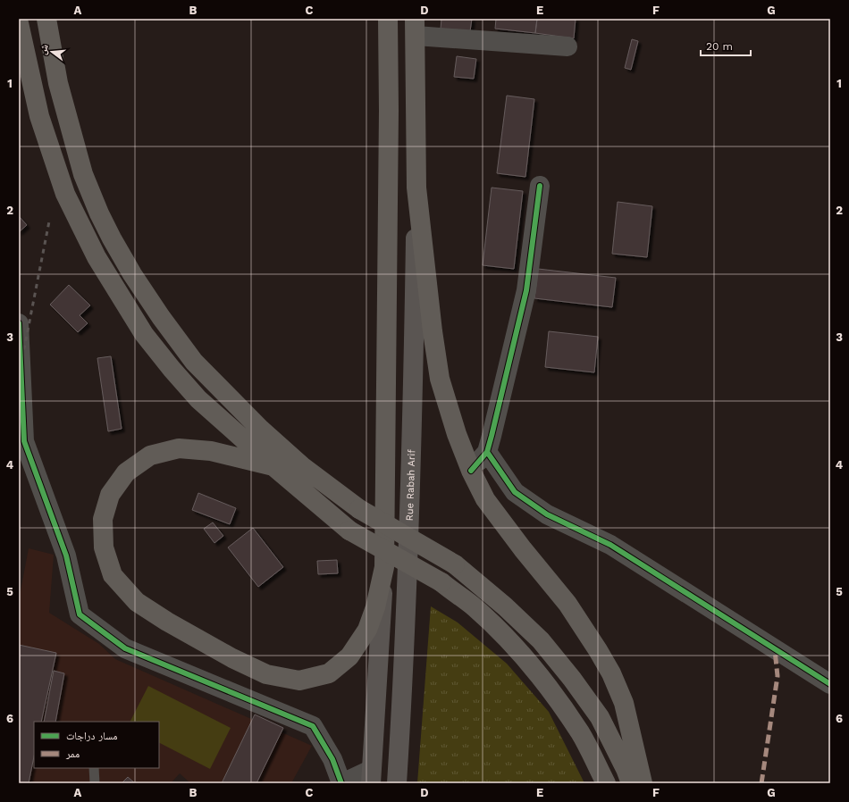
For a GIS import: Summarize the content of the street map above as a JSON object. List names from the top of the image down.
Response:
{
  "streets": {
    "main road": ["Rue Rabah Arif"]
  },
  "legend": ["مسار دراجات", "ممر"],
  "scale_bar": "20 m",
  "north": "left",
  "grid": {
    "columns": [
      "A",
      "B",
      "C",
      "D",
      "E",
      "F",
      "G"
    ],
    "rows": [
      "1",
      "2",
      "3",
      "4",
      "5",
      "6"
    ]
  }
}
